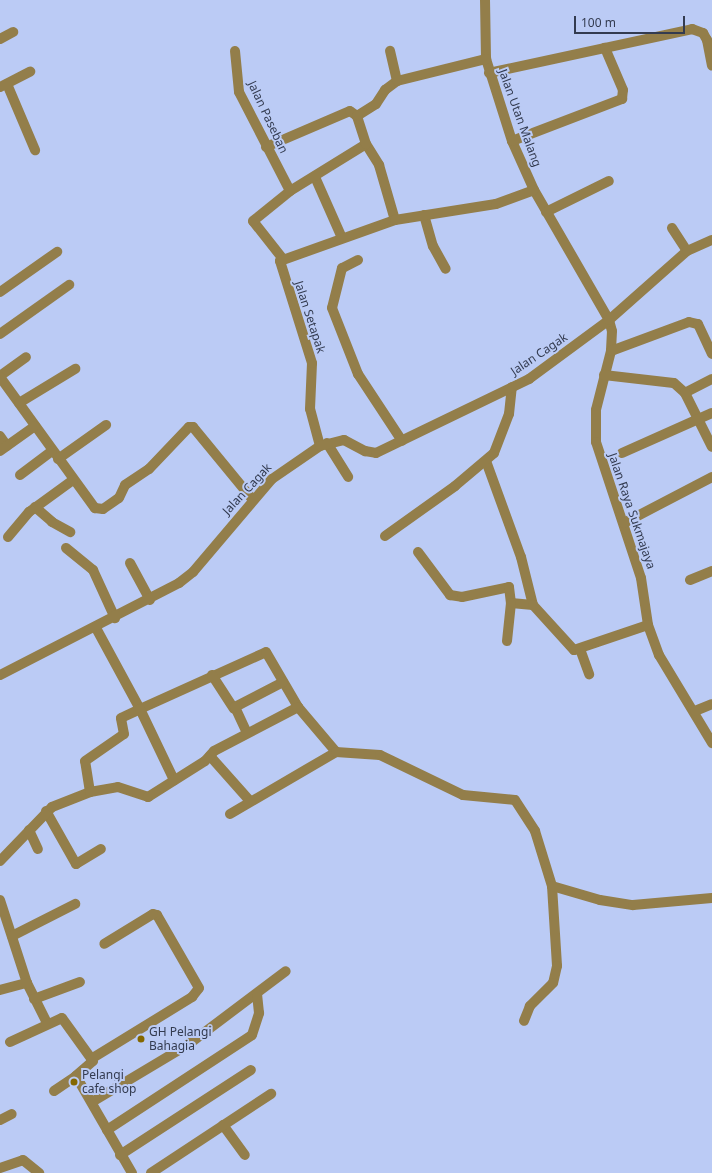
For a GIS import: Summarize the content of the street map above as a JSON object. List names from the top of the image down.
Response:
{
  "streets": {
    "street": [
      "Jalan Paseban",
      "Jalan Utan Malang",
      "Jalan Setapak",
      "Jalan Cagak",
      "Jalan Raya Sukmajaya"
    ]
  },
  "crossings": [
    ["Jalan Utan Malang", "Jalan Cagak"],
    ["Jalan Utan Malang", "Jalan Raya Sukmajaya"],
    ["Jalan Setapak", "Jalan Cagak"],
    ["Jalan Cagak", "Jalan Raya Sukmajaya"]
  ],
  "places": ["GH Pelangi Bahagia", "Pelangi cafe shop"],
  "scale_bar": "100 m"
}
